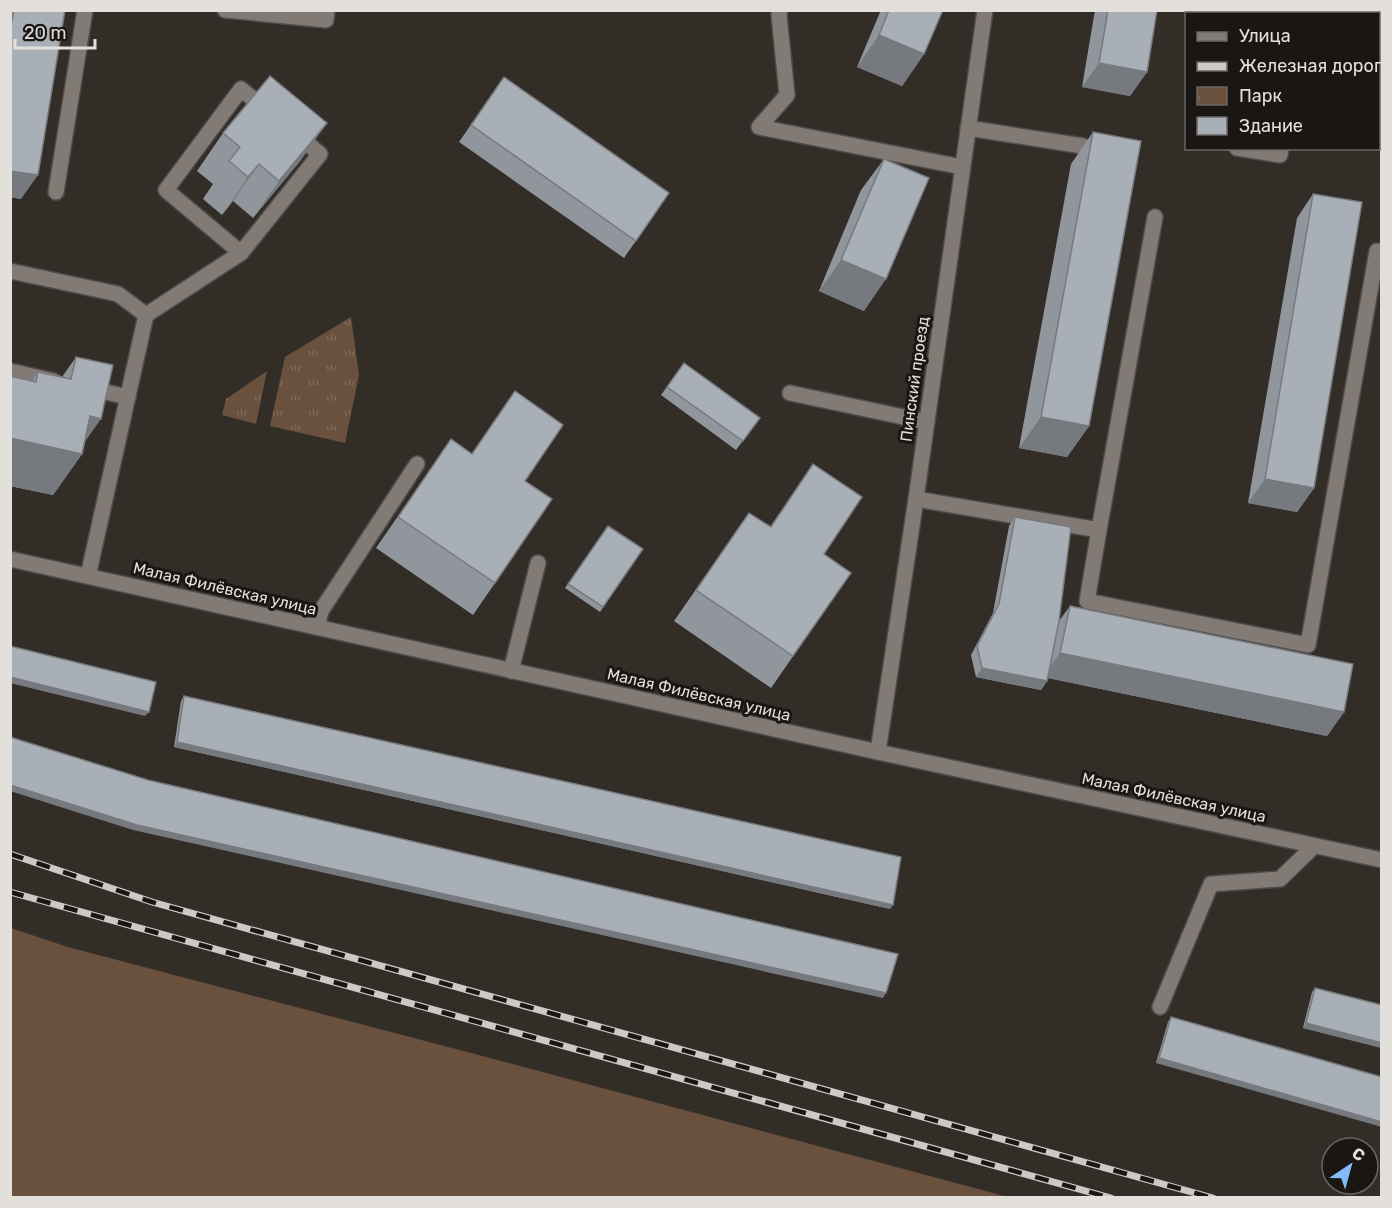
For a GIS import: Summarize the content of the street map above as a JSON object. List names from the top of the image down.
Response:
{
  "streets": {
    "street": ["Пинский проезд", "Малая Филёвская улица"]
  },
  "crossings": [
    ["Пинский проезд", "Малая Филёвская улица"]
  ],
  "legend": [
    "Улица",
    "Железная дорога",
    "Парк",
    "Здание"
  ],
  "scale_bar": "20 m",
  "north": "top right"
}
